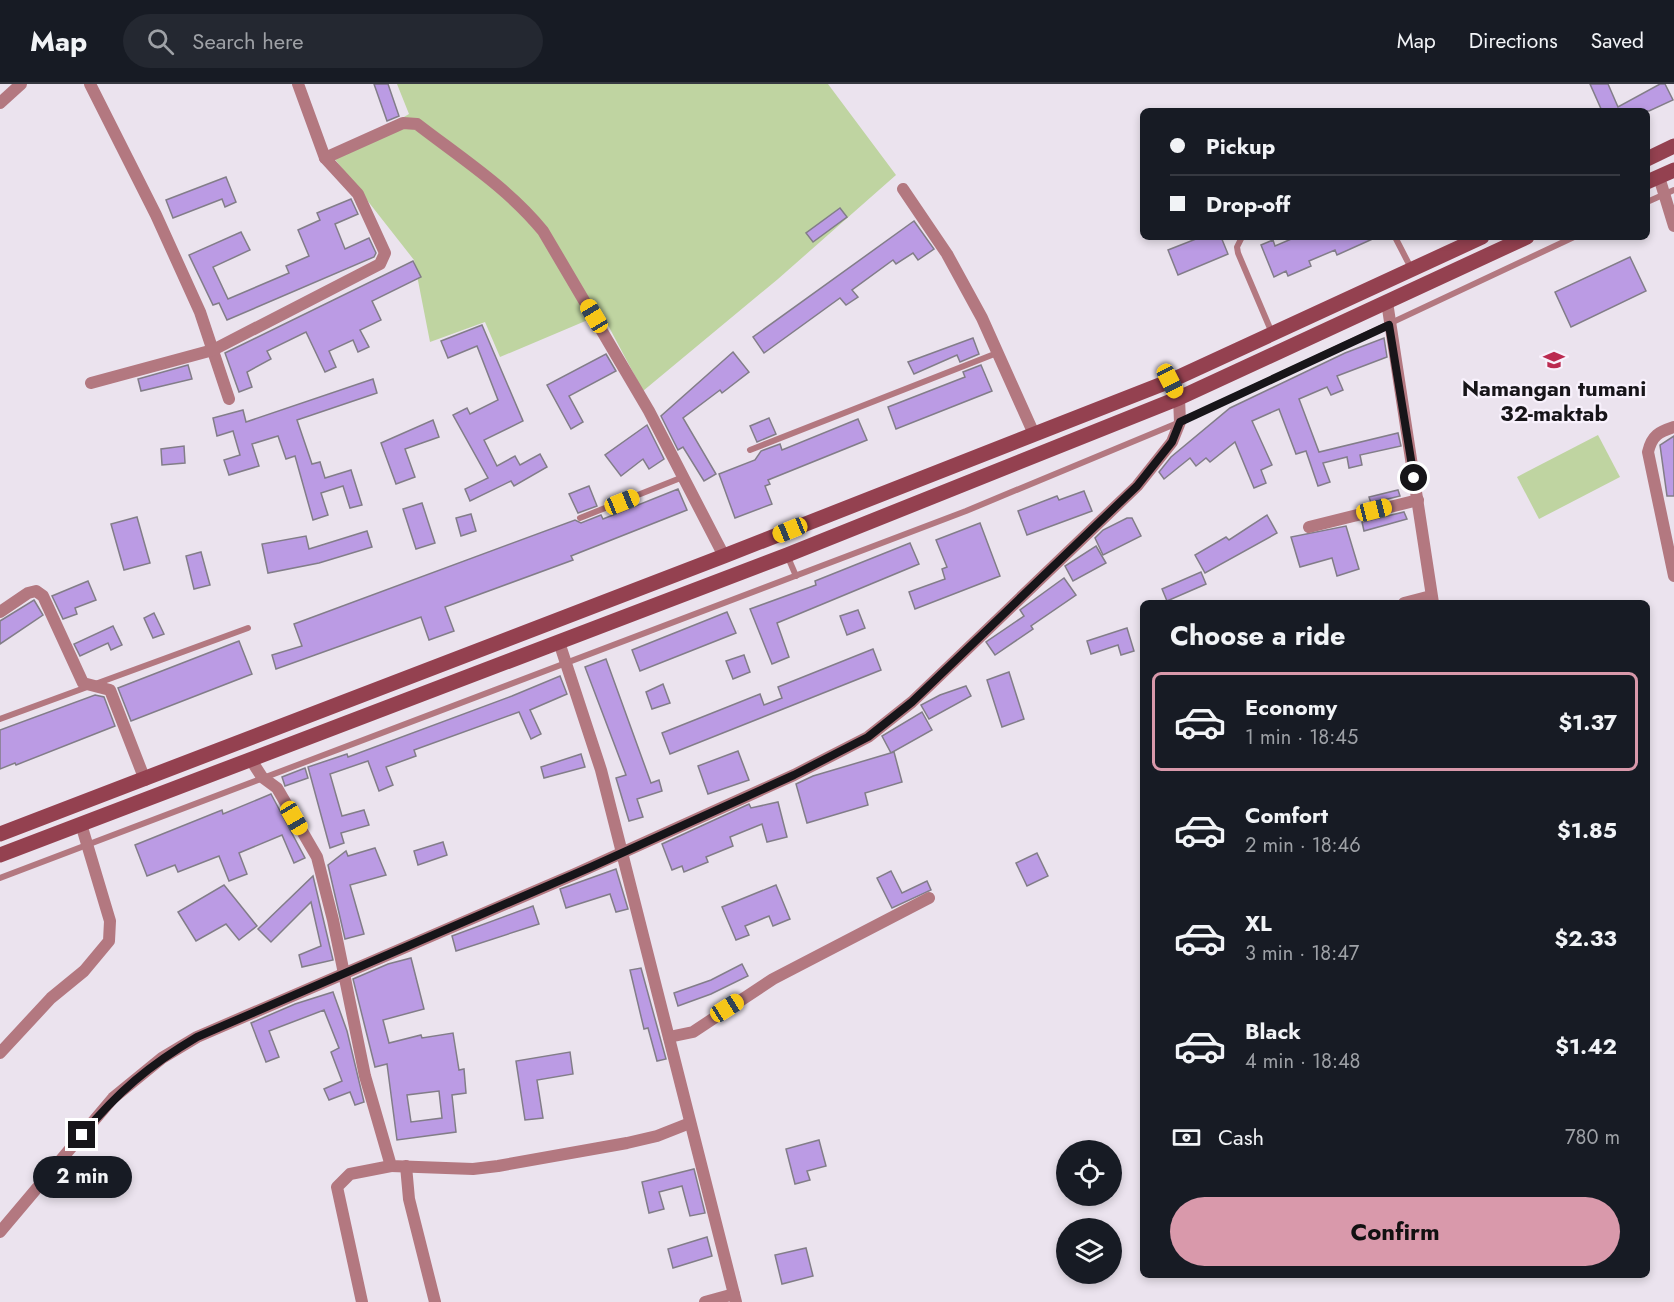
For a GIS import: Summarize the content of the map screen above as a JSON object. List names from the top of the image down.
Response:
{
  "places": {
    "school or university": ["Namangan tumani 32-maktab"]
  },
  "page": {
    "header": "Map",
    "search": "Search here",
    "nav": ["Map", "Directions", "Saved"],
    "banner": ["Pickup", "Drop-off"],
    "heading": "Choose a ride",
    "list": [
      {
        "name": "Economy",
        "note": "1 min · 18:45",
        "value": "$1.37"
      },
      {
        "name": "Comfort",
        "note": "2 min · 18:46",
        "value": "$1.85"
      },
      {
        "name": "XL",
        "note": "3 min · 18:47",
        "value": "$2.33"
      },
      {
        "name": "Black",
        "note": "4 min · 18:48",
        "value": "$1.42"
      }
    ],
    "pay": ["Cash", "780 m"],
    "bubble": "2 min",
    "buttons": "Confirm"
  }
}
